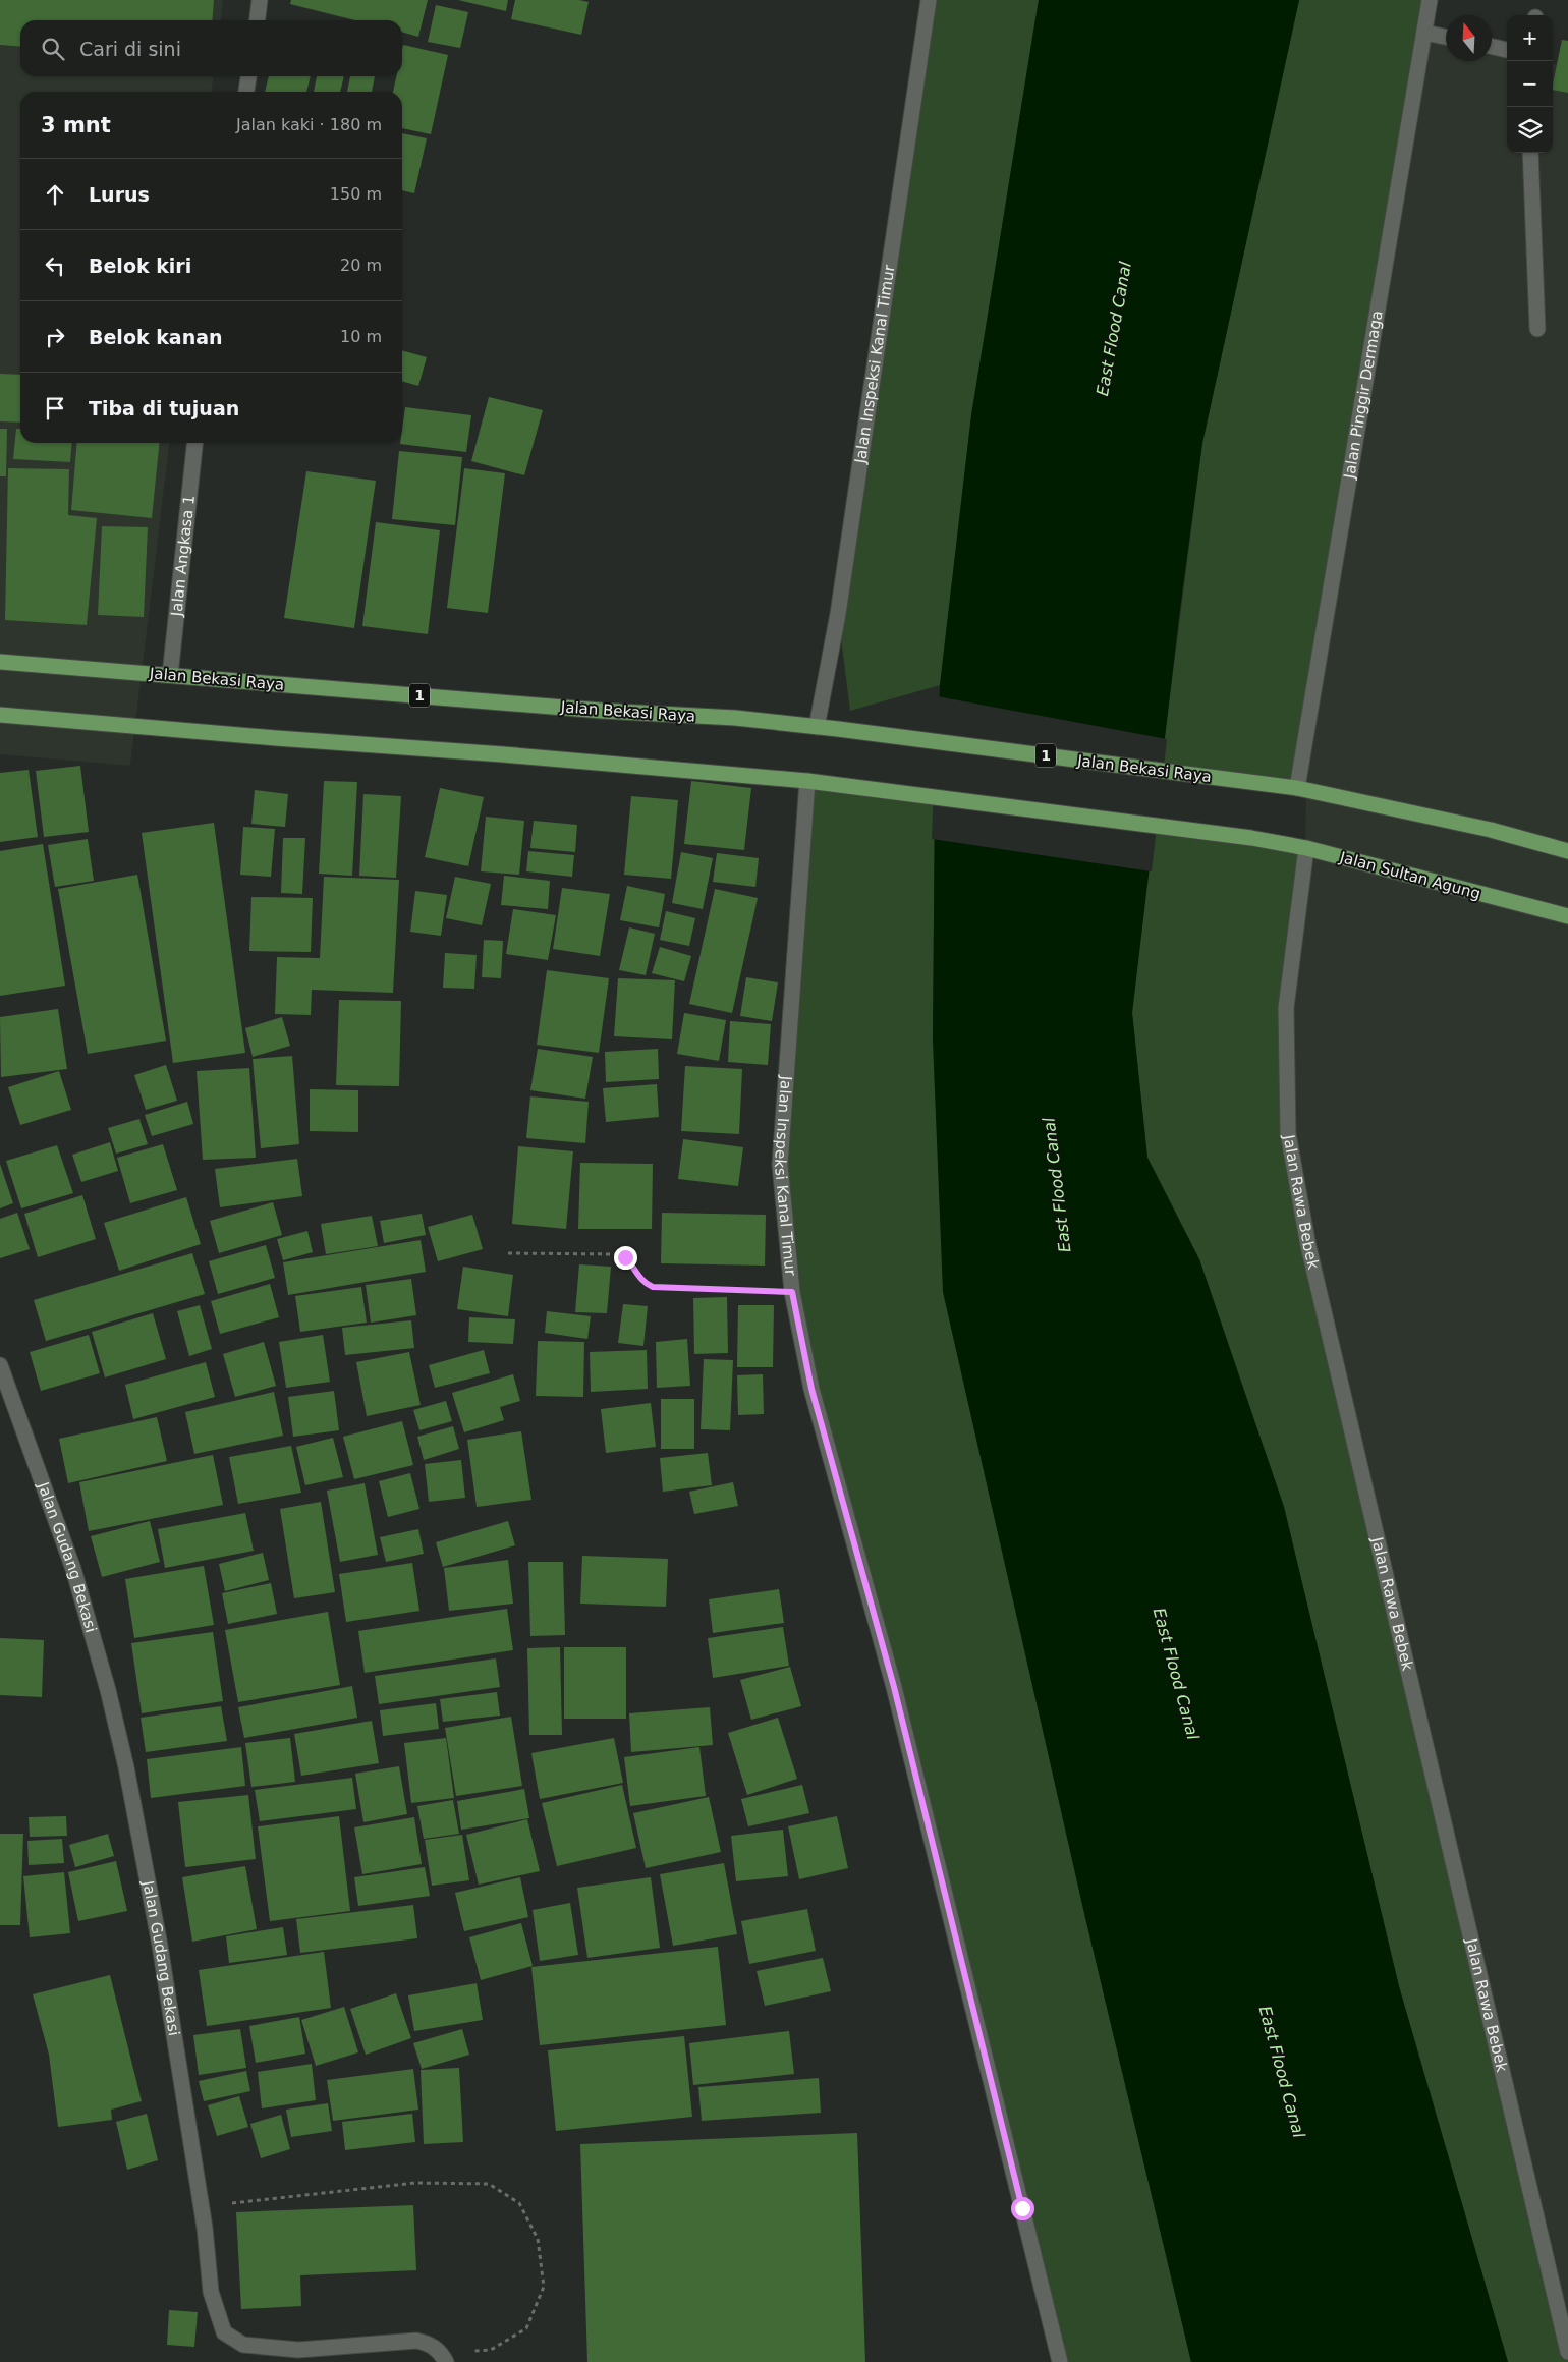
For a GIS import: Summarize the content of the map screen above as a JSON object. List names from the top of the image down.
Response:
{
  "streets": {
    "highway": ["Jalan Bekasi Raya", "1", "Jalan Sultan Agung"],
    "street": [
      "Jalan Inspeksi Kanal Timur",
      "Jalan Pinggir Dermaga",
      "Jalan Angkasa 1",
      "Jalan Rawa Bebek",
      "Jalan Gudang Bekasi"
    ]
  },
  "crossings": [
    ["Jalan Inspeksi Kanal Timur", "Jalan Bekasi Raya"],
    ["Jalan Inspeksi Kanal Timur", "Jalan Sultan Agung"],
    ["Jalan Pinggir Dermaga", "Jalan Bekasi Raya"],
    ["Jalan Pinggir Dermaga", "1"],
    ["Jalan Angkasa 1", "Jalan Bekasi Raya"],
    ["Jalan Bekasi Raya", "1"],
    ["Jalan Sultan Agung", "Jalan Rawa Bebek"]
  ],
  "water": ["East Flood Canal"],
  "north": "top",
  "page": {
    "map_buttons": ["+", "−"],
    "search": "Cari di sini",
    "heading": ["3 mnt", "Jalan kaki · 180 m"],
    "list": [
      ["Lurus", "150 m"],
      ["Belok kiri", "20 m"],
      ["Belok kanan", "10 m"],
      "Tiba di tujuan"
    ]
  }
}
